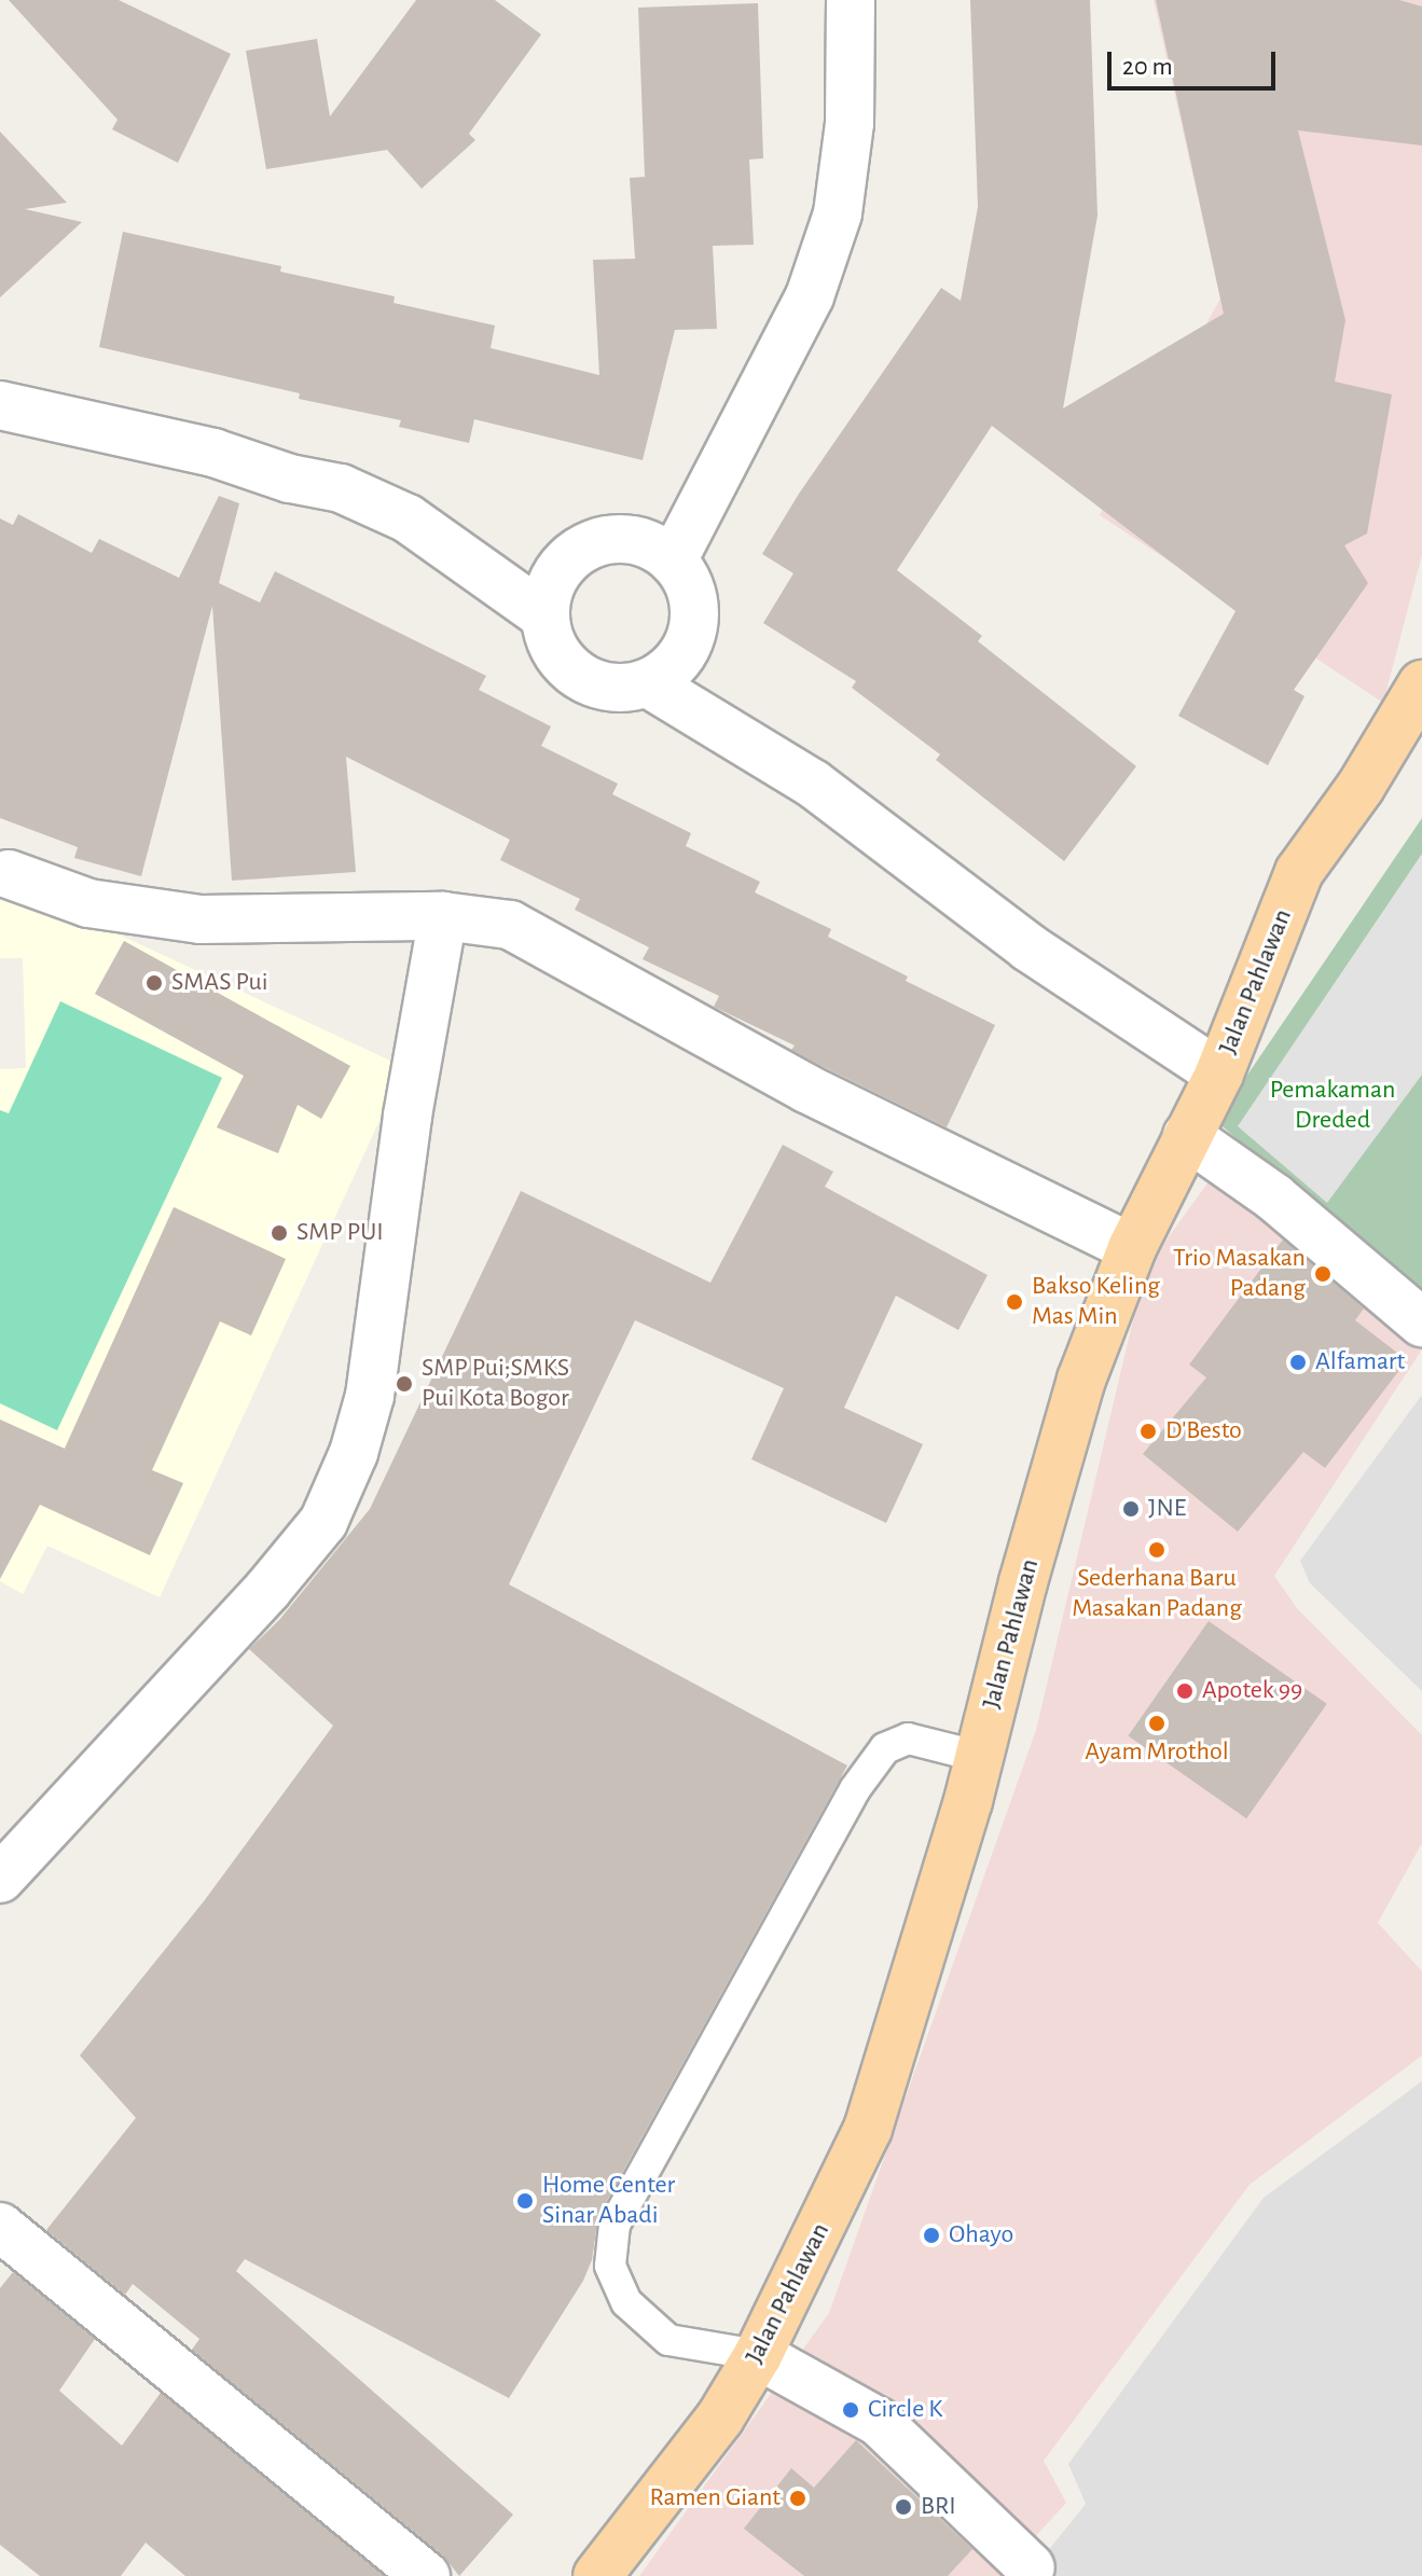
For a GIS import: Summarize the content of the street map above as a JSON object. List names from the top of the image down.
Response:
{
  "streets": {
    "main road": ["Jalan Pahlawan"]
  },
  "parks": ["Pemakaman Dreded"],
  "places": [
    "SMAS Pui",
    "SMP PUI",
    "Trio Masakan Padang",
    "Bakso Keling Mas Min",
    "Alfamart",
    "SMP Pui;SMKS Pui Kota Bogor",
    "D'Besto",
    "JNE",
    "Sederhana Baru Masakan Padang",
    "Apotek 99",
    "Ayam Mrothol",
    "Home Center Sinar Abadi",
    "Ohayo",
    "Circle K",
    "Ramen Giant",
    "BRI"
  ],
  "scale_bar": "20 m"
}
